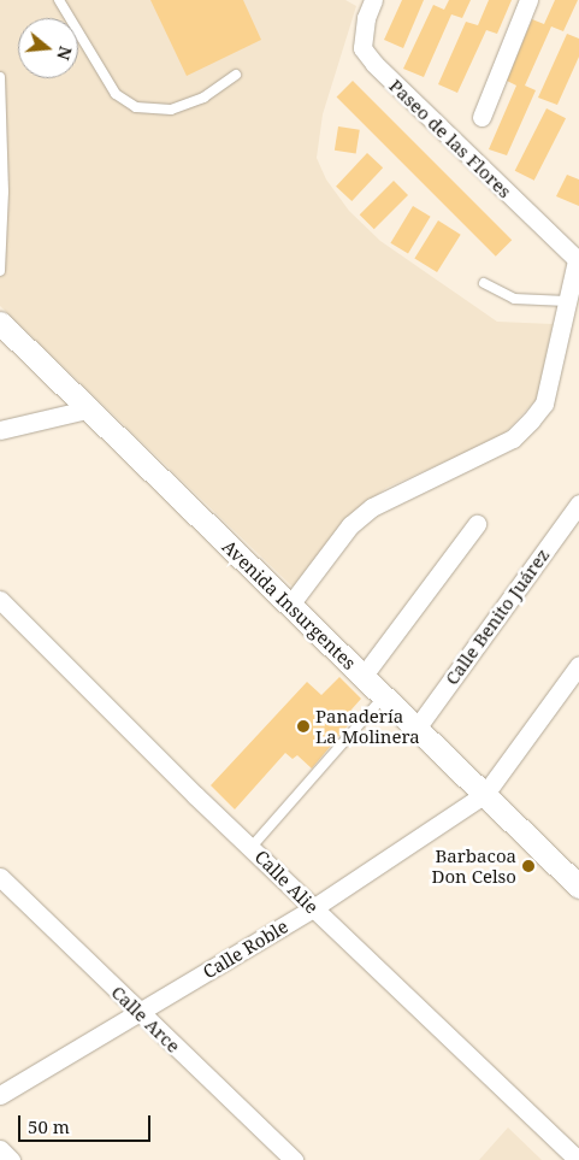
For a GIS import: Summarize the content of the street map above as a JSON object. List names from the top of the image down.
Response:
{
  "streets": {
    "street": [
      "Paseo de las Flores",
      "Avenida Insurgentes",
      "Calle Benito Juárez",
      "Calle Alie",
      "Calle Roble",
      "Calle Arce"
    ]
  },
  "crossings": [
    ["Avenida Insurgentes", "Calle Benito Juárez"],
    ["Avenida Insurgentes", "Calle Roble"],
    ["Calle Alie", "Calle Roble"],
    ["Calle Roble", "Calle Arce"]
  ],
  "places": ["Panadería La Molinera", "Barbacoa Don Celso"],
  "scale_bar": "50 m",
  "north": "right"
}
